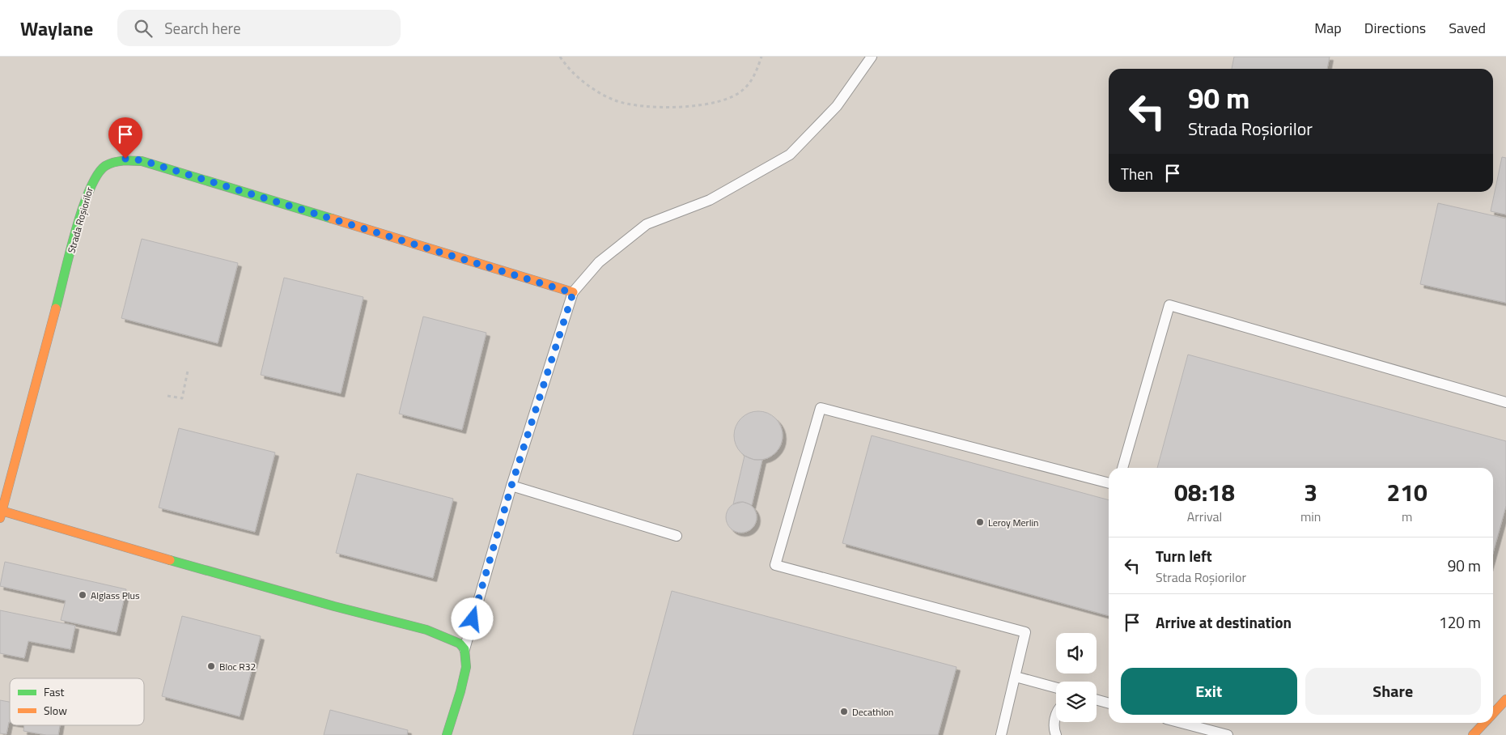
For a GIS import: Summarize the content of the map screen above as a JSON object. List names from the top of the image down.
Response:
{
  "streets": {
    "street": ["Strada Roșiorilor"]
  },
  "places": [
    "Leroy Merlin",
    "Alglass Plus",
    "Bloc R32",
    "Decathlon"
  ],
  "legend": ["Fast", "Slow"],
  "page": {
    "header": "Waylane",
    "search": "Search here",
    "nav": ["Map", "Directions", "Saved"],
    "turn": ["90 m", "Strada Roșiorilor"],
    "then": "Then",
    "eta": [
      "08:18",
      "Arrival",
      "3",
      "min",
      "210",
      "m"
    ],
    "list": [
      {
        "name": "Turn left",
        "note": "Strada Roșiorilor",
        "value": "90 m"
      },
      {
        "name": "Arrive at destination",
        "value": "120 m"
      }
    ],
    "buttons": ["Exit", "Share"]
  }
}
